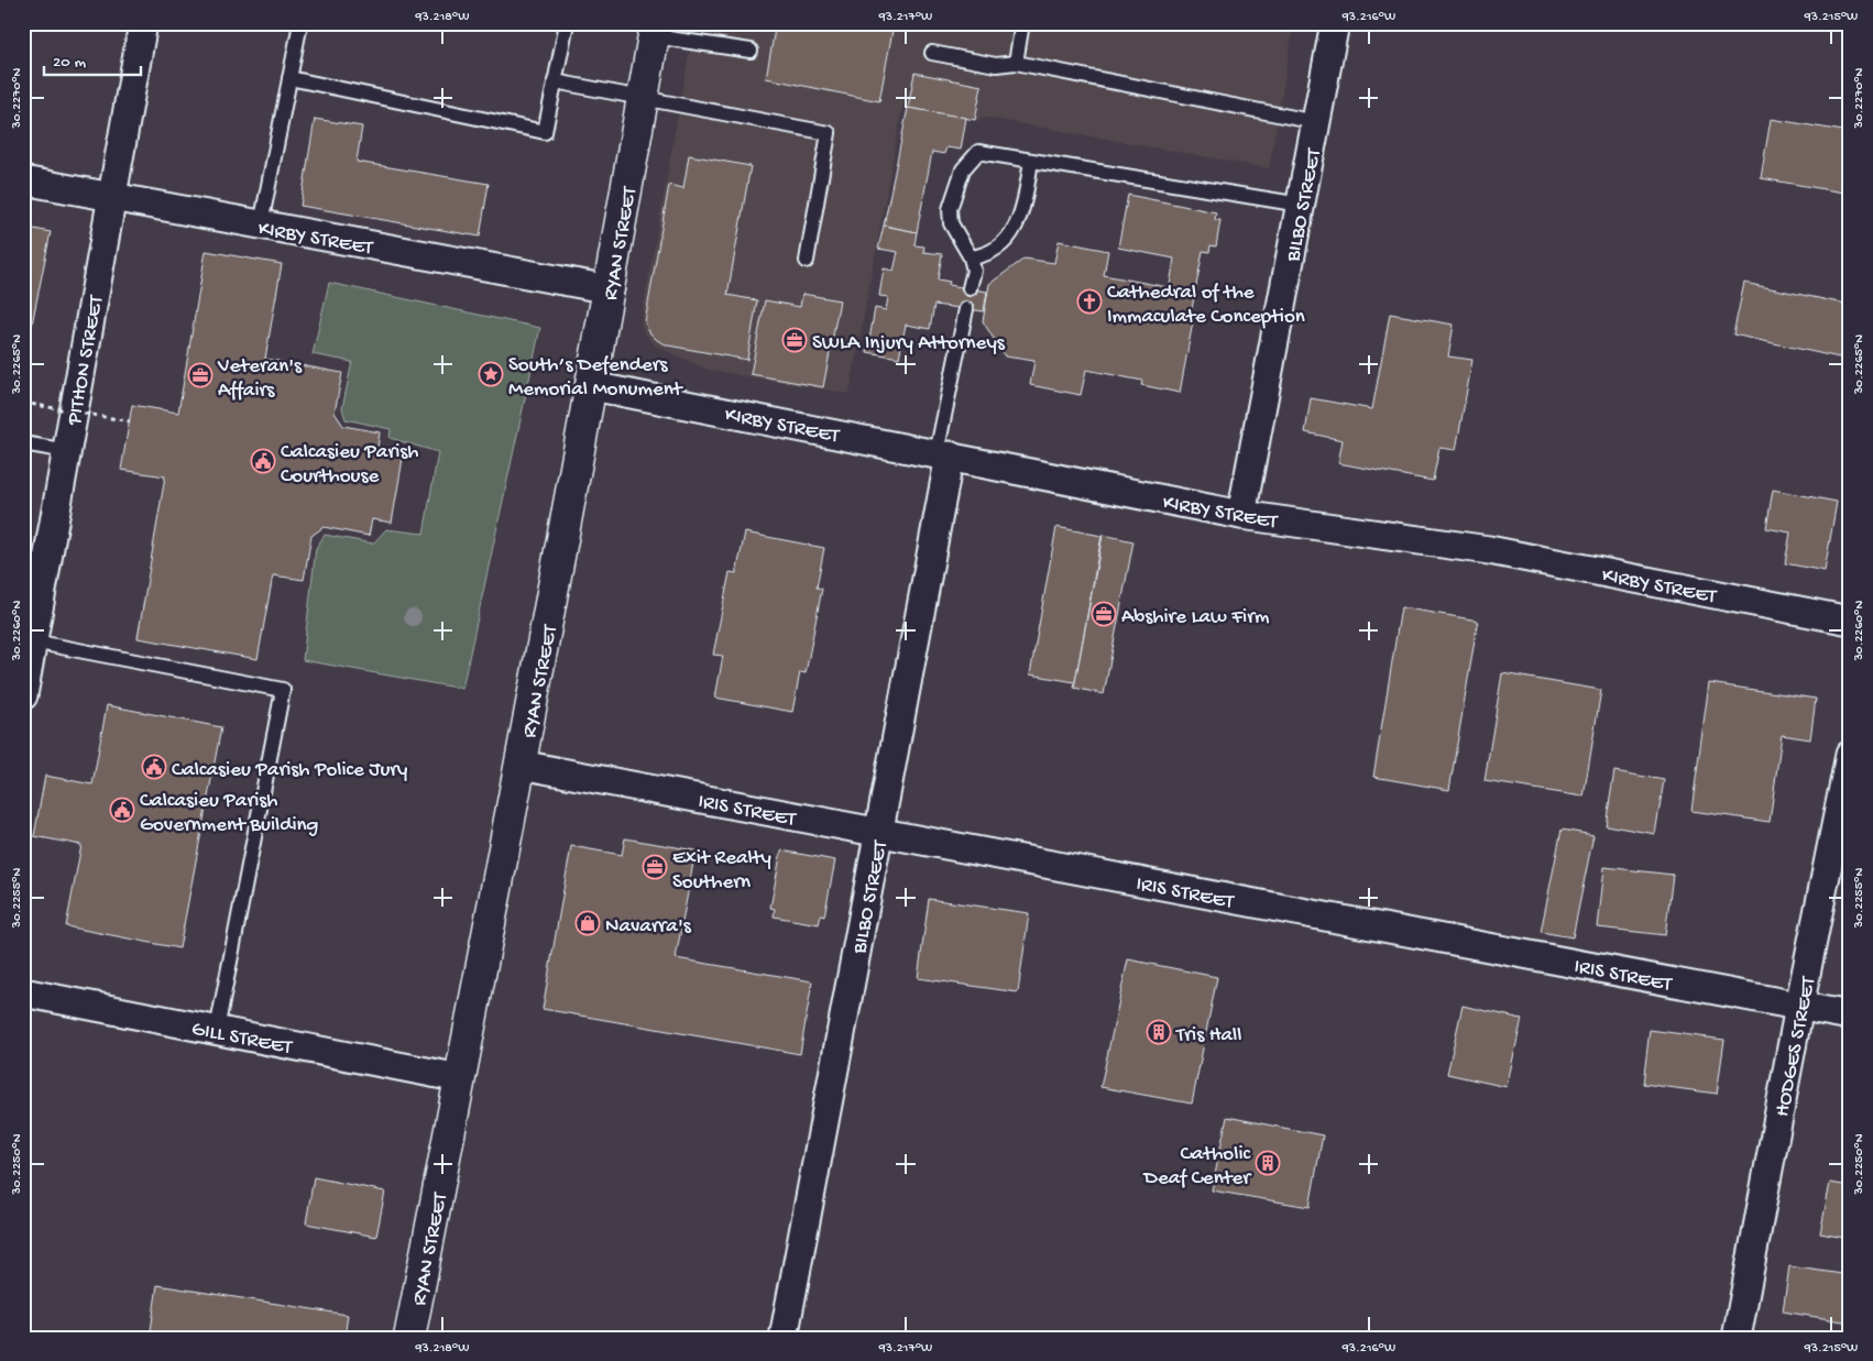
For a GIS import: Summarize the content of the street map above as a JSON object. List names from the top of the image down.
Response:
{
  "streets": {
    "main road": ["RYAN STREET"],
    "street": [
      "BILBO STREET",
      "KIRBY STREET",
      "PITHON STREET",
      "IRIS STREET",
      "GILL STREET",
      "HODGES STREET"
    ]
  },
  "crossings": [
    ["BILBO STREET", "KIRBY STREET"],
    ["BILBO STREET", "IRIS STREET"],
    ["KIRBY STREET", "RYAN STREET"],
    ["KIRBY STREET", "PITHON STREET"],
    ["RYAN STREET", "IRIS STREET"],
    ["RYAN STREET", "GILL STREET"],
    ["IRIS STREET", "HODGES STREET"]
  ],
  "places": {
    "church": ["Cathedral of the Immaculate Conception"],
    "office": [
      "SWLA Injury Attorneys",
      "Veteran's Affairs",
      "Abshire Law Firm",
      "Exit Realty Southern"
    ],
    "place": ["South’s Defenders Memorial Monument"],
    "public building": ["Calcasieu Parish Courthouse", "Calcasieu Parish Police Jury", "Calcasieu Parish Government Building"],
    "shop": ["Navarra's"],
    "building": ["Tris Hall", "Catholic Deaf Center"]
  },
  "scale_bar": "20 m",
  "coordinates": [
    "93.218°W",
    "93.217°W",
    "93.216°W",
    "93.215°W",
    "30.2270°N",
    "30.2265°N",
    "30.2260°N",
    "30.2255°N",
    "30.2250°N"
  ]
}
